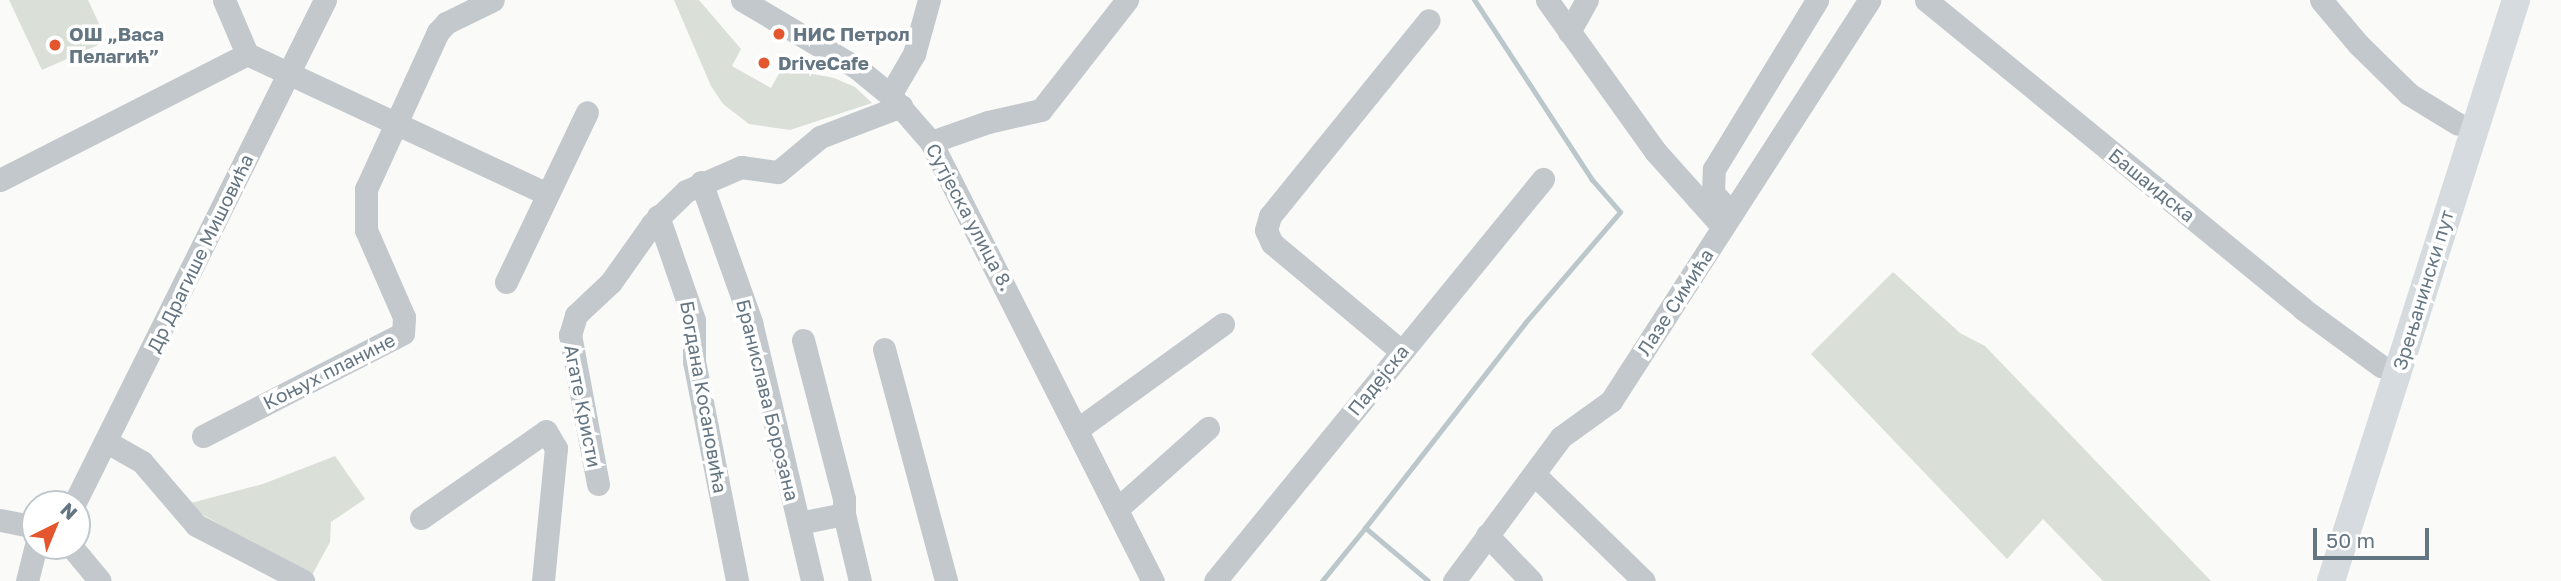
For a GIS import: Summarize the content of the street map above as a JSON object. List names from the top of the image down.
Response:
{
  "streets": {
    "main road": ["Зрењанински пут"],
    "street": [
      "Башаидска",
      "Сутјеска улица 8.",
      "Др Драгише Мишовића",
      "Лазе Симића",
      "Коњух планине",
      "Падејска",
      "Богдана Косановића",
      "Бранислава Борозана",
      "Агате Кристи"
    ]
  },
  "crossings": [
    ["Башаидска", "Зрењанински пут"],
    ["Сутјеска улица 8.", "Агате Кристи"],
    ["Богдана Косановића", "Агате Кристи"],
    ["Бранислава Борозана", "Агате Кристи"]
  ],
  "places": ["НИС Петрол", "ОШ „Васа Пелагић”", "DriveCafe"],
  "scale_bar": "50 m",
  "north": "top right"
}
